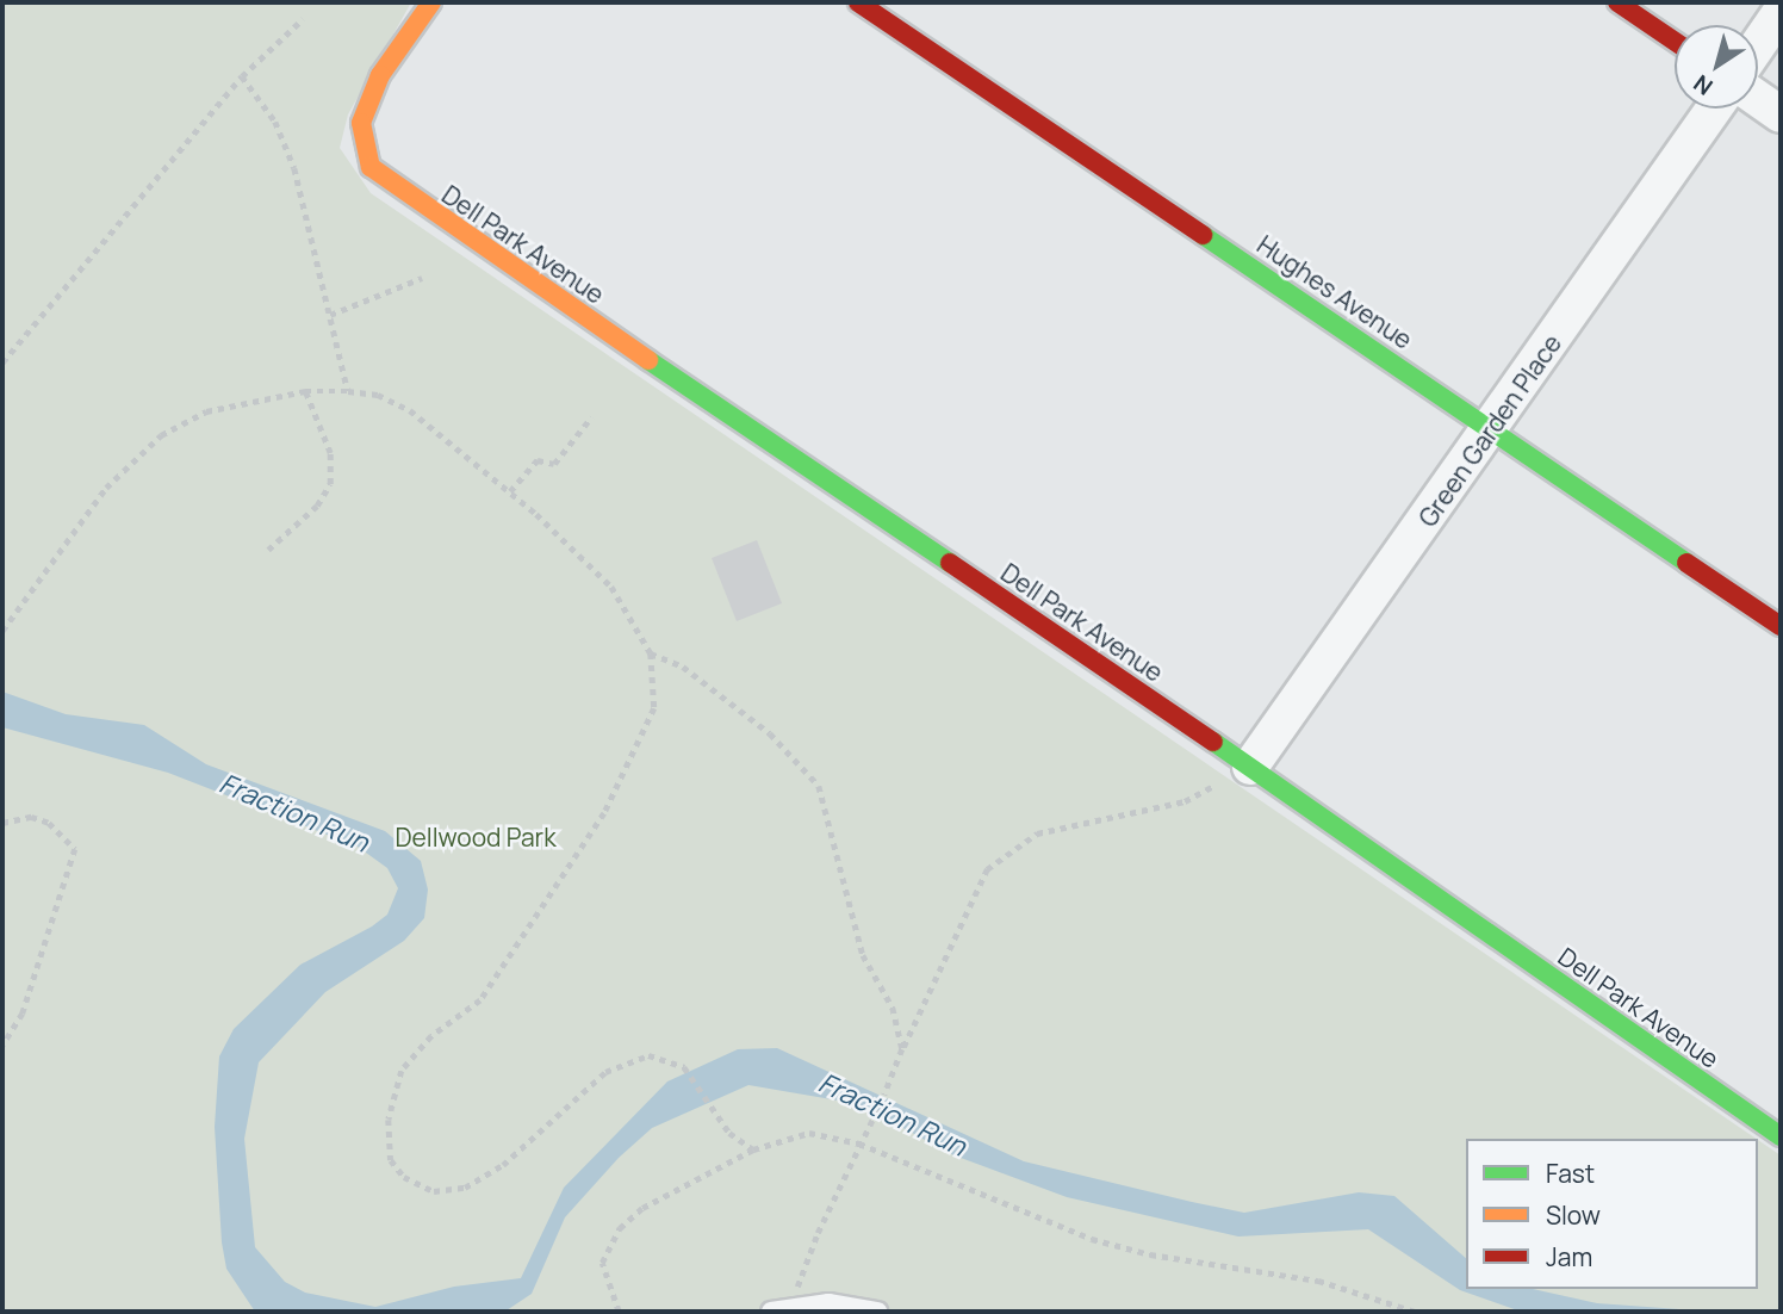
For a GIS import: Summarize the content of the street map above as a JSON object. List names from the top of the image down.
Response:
{
  "streets": {
    "street": ["Dell Park Avenue", "Hughes Avenue", "Green Garden Place"]
  },
  "crossings": [
    ["Dell Park Avenue", "Green Garden Place"],
    ["Hughes Avenue", "Green Garden Place"]
  ],
  "water": ["Fraction Run"],
  "parks": ["Dellwood Park"],
  "legend": ["Fast", "Slow", "Jam"],
  "north": "bottom left"
}
